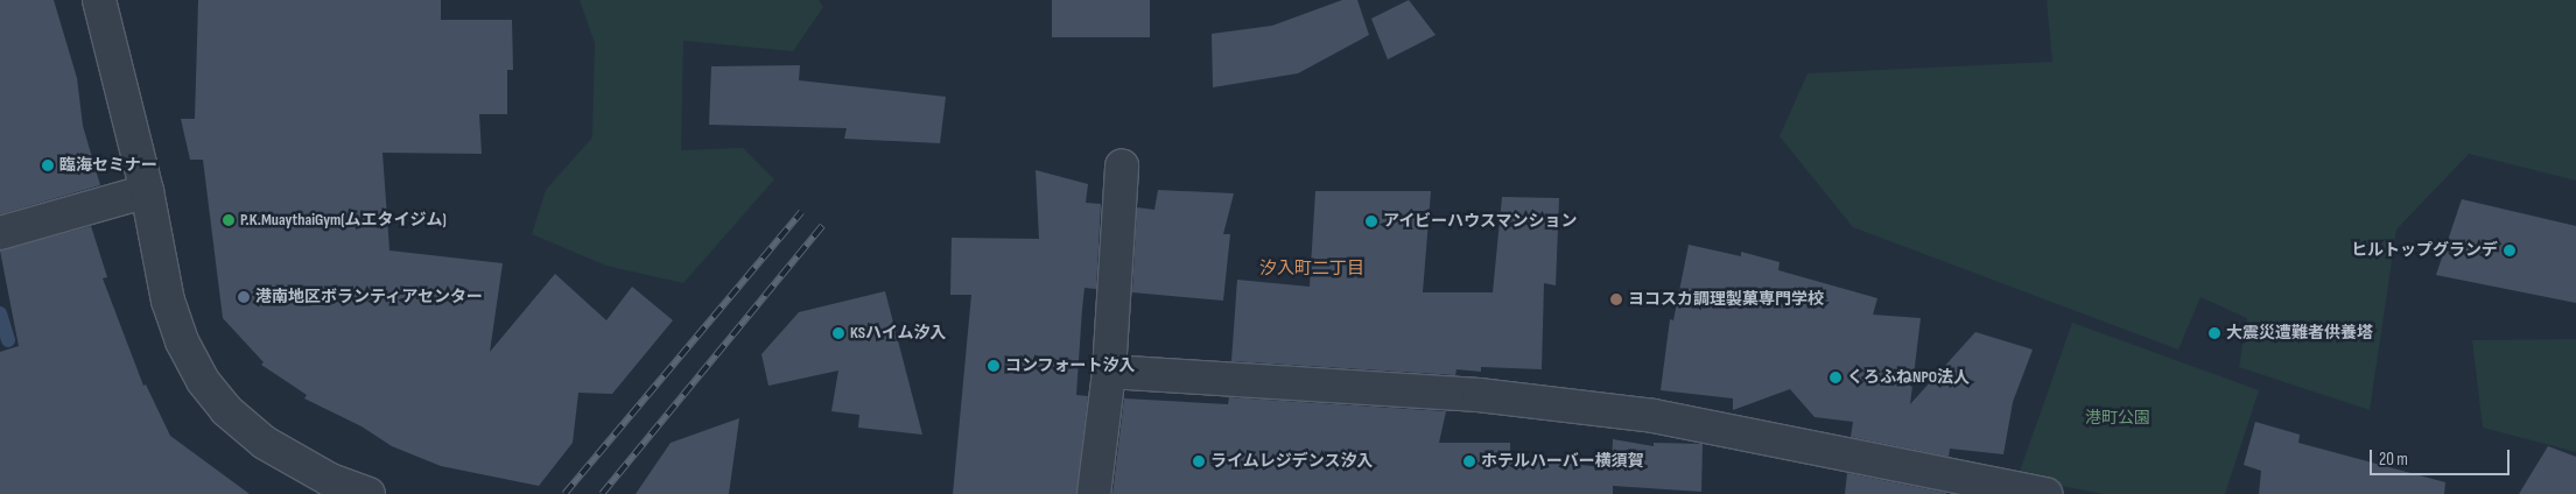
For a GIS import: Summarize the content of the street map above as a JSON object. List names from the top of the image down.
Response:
{
  "districts": ["汐入町二丁目"],
  "parks": ["港町公園"],
  "places": [
    "臨海セミナー",
    "P.K.MuaythaiGym(ムエタイジム)",
    "アイビーハウスマンション",
    "ヒルトップグランデ",
    "港南地区ボランティアセンター",
    "ヨコスカ調理製菓専門学校",
    "KSハイム汐入",
    "大震災遭難者供養塔",
    "コンフォート汐入",
    "くろふねNPO法人",
    "ライムレジデンス汐入",
    "ホテルハーバー横須賀"
  ],
  "scale_bar": "20 m"
}
